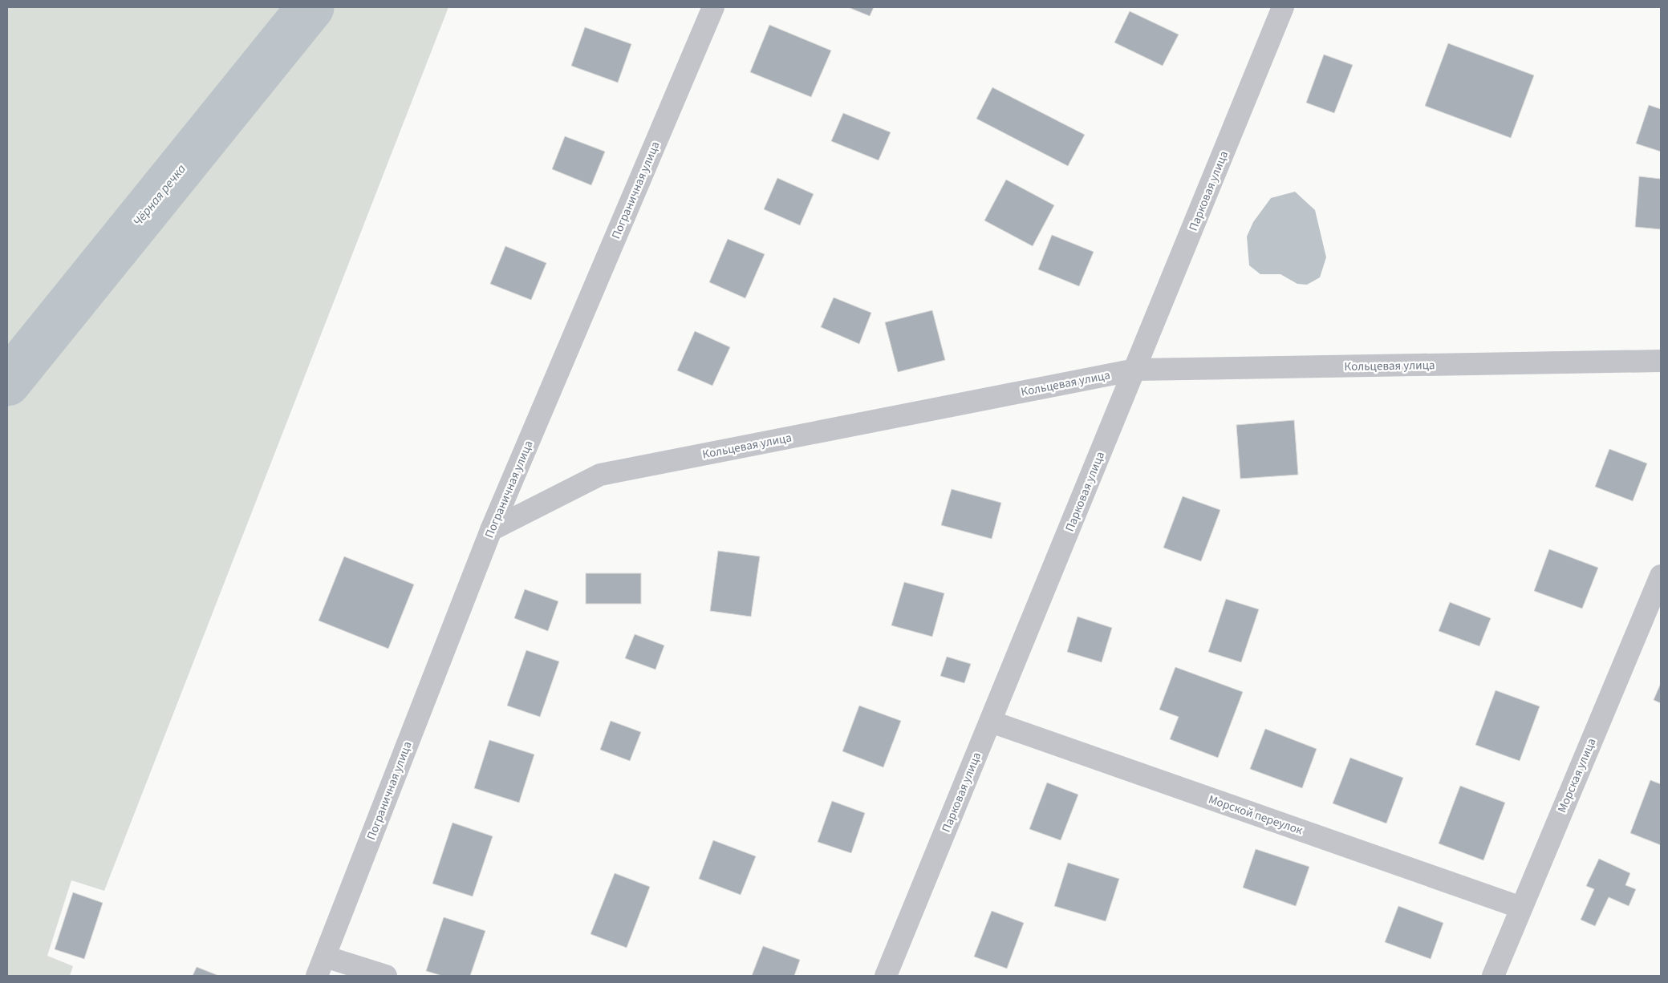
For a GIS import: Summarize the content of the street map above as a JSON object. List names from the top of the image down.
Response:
{
  "streets": {
    "street": [
      "Пограничная улица",
      "Парковая улица",
      "Кольцевая улица",
      "Морская улица",
      "Морской переулок"
    ]
  },
  "crossings": [
    ["Пограничная улица", "Кольцевая улица"],
    ["Парковая улица", "Кольцевая улица"],
    ["Парковая улица", "Морской переулок"],
    ["Морская улица", "Морской переулок"]
  ],
  "water": ["Чёрная речка"]
}
